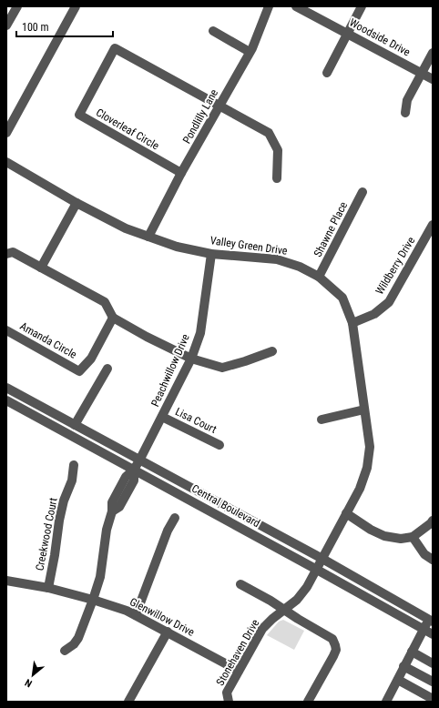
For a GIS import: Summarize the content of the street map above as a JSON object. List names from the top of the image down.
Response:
{
  "streets": {
    "street": [
      "Woodside Drive",
      "Pondlilly Lane",
      "Cloverleaf Circle",
      "Shawne Place",
      "Valley Green Drive",
      "Wildberry Drive",
      "Amanda Circle",
      "Peachwillow Drive",
      "Lisa Court",
      "Central Boulevard",
      "Creekwood Court",
      "Glenwillow Drive",
      "Stonehaven Drive"
    ]
  },
  "crossings": [
    ["Pondlilly Lane", "Cloverleaf Circle"],
    ["Pondlilly Lane", "Valley Green Drive"],
    ["Shawne Place", "Valley Green Drive"],
    ["Valley Green Drive", "Wildberry Drive"],
    ["Valley Green Drive", "Peachwillow Drive"],
    ["Valley Green Drive", "Central Boulevard"],
    ["Valley Green Drive", "Stonehaven Drive"],
    ["Peachwillow Drive", "Lisa Court"],
    ["Peachwillow Drive", "Central Boulevard"],
    ["Peachwillow Drive", "Glenwillow Drive"],
    ["Central Boulevard", "Stonehaven Drive"],
    ["Creekwood Court", "Glenwillow Drive"],
    ["Glenwillow Drive", "Stonehaven Drive"]
  ],
  "scale_bar": "100 m",
  "north": "bottom left"
}
